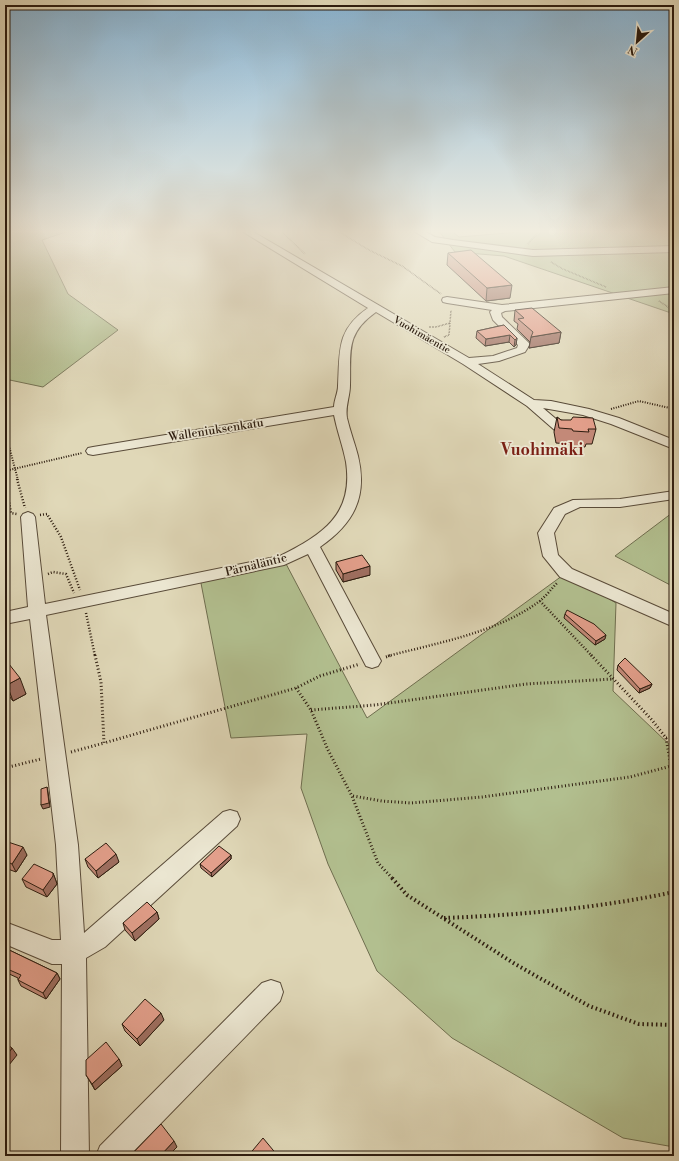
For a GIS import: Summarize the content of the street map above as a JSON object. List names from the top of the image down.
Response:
{
  "streets": {
    "street": ["Vuohimäentie", "Walleniuksenkatu", "Pärnäläntie"]
  },
  "crossings": [
    ["Vuohimäentie", "Pärnäläntie"],
    ["Walleniuksenkatu", "Pärnäläntie"]
  ],
  "districts": ["Vuohimäki"],
  "north": "bottom left"
}
